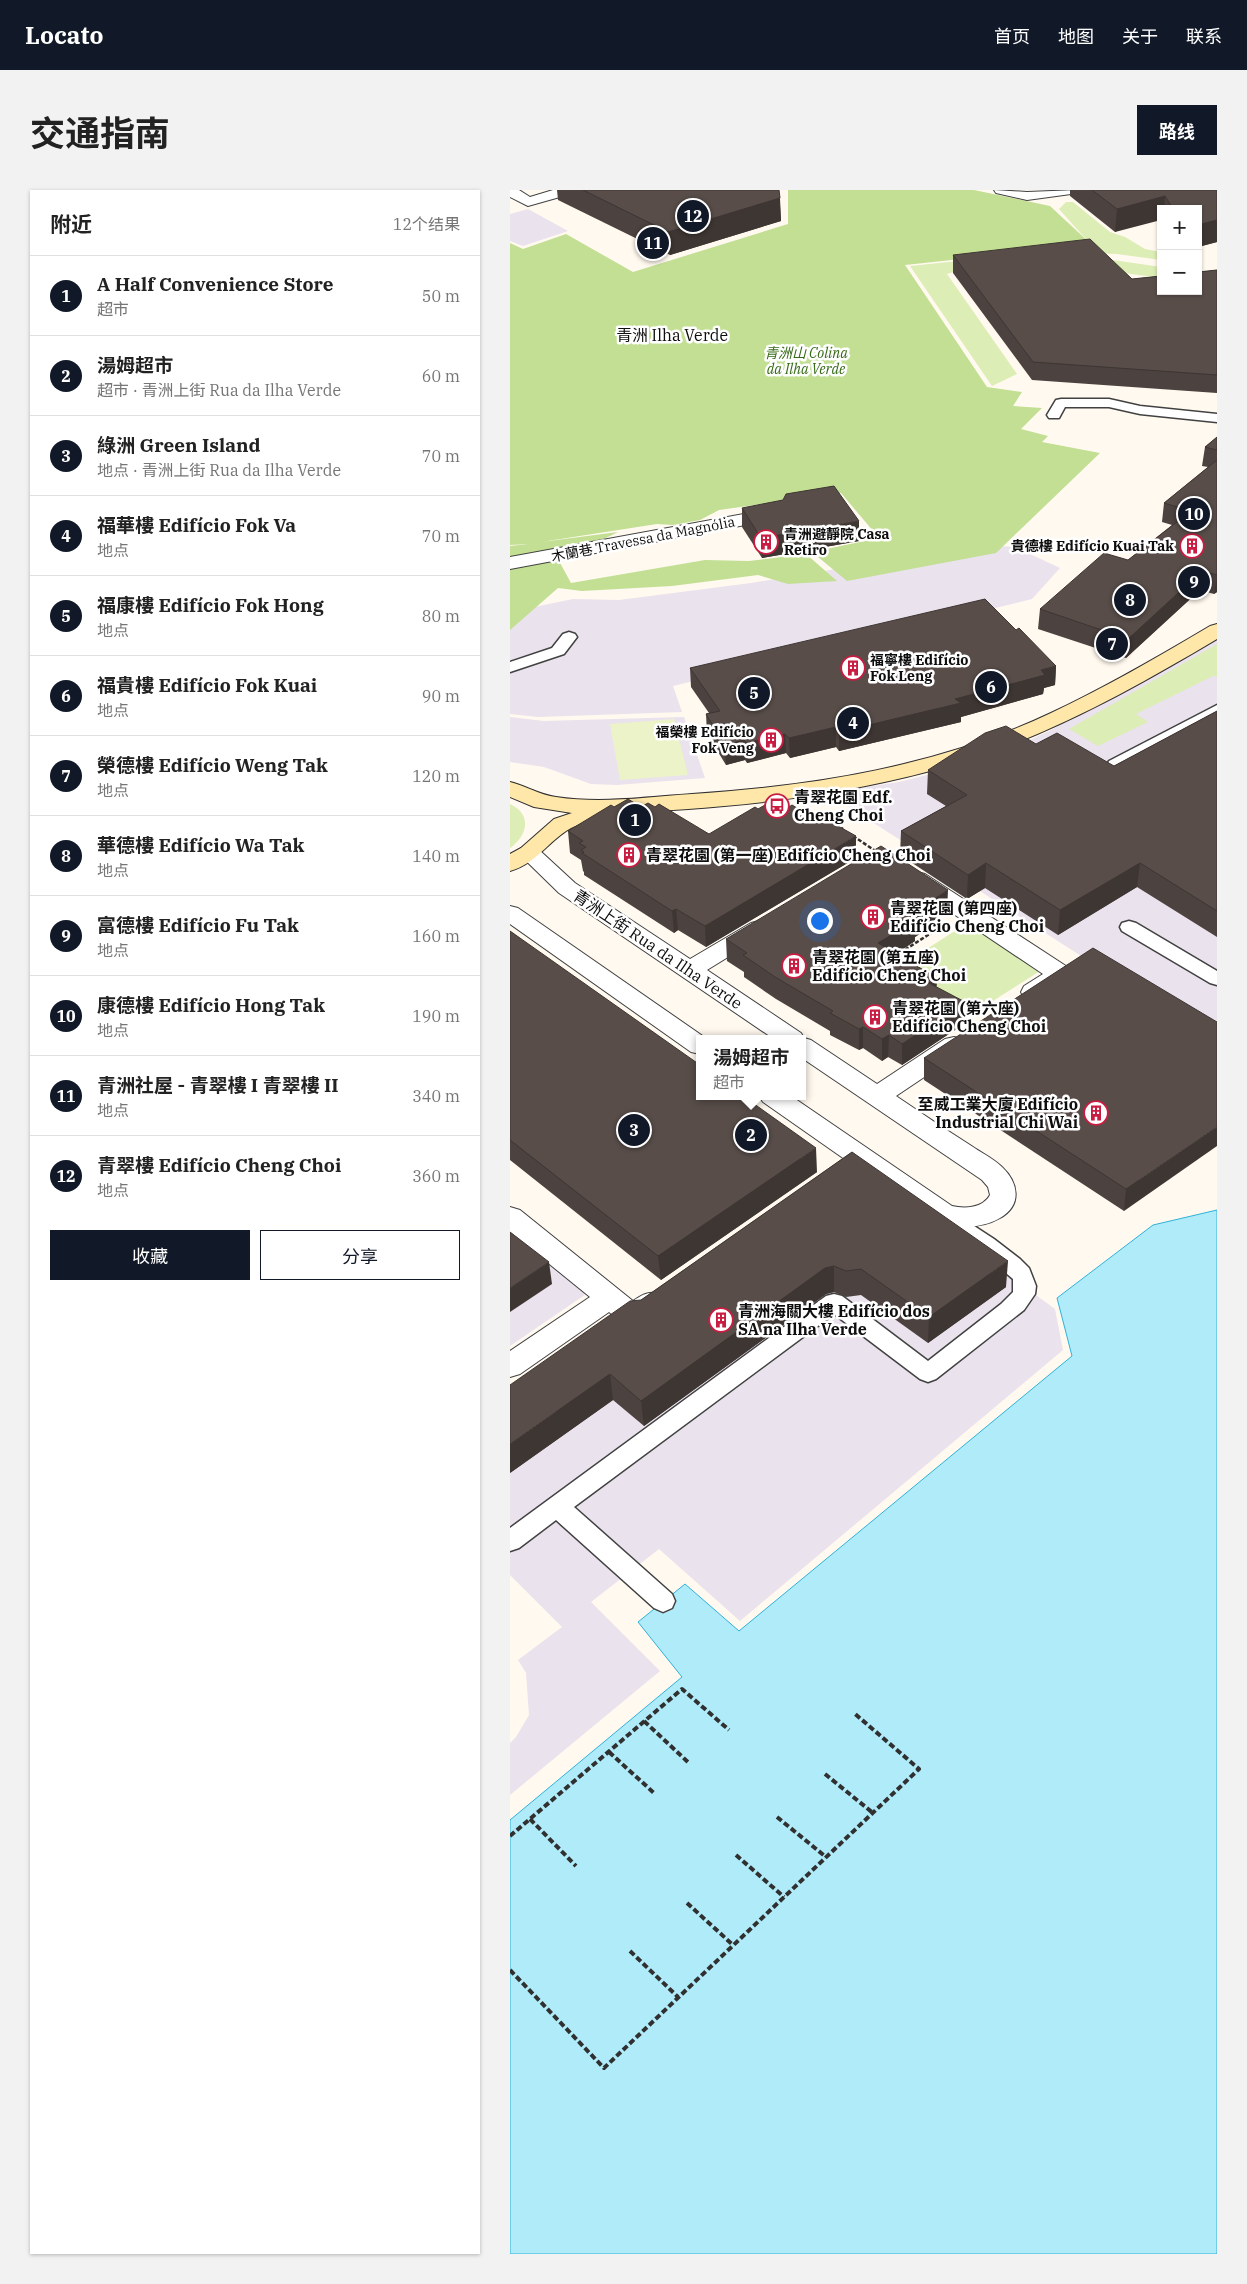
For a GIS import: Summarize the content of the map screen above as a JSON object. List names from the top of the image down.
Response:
{
  "streets": {
    "street": ["木蘭巷 Travessa da Magnólia", "青洲上街 Rua da Ilha Verde"]
  },
  "districts": ["青洲 Ilha Verde"],
  "parks": ["青洲山 Colina da Ilha Verde"],
  "places": {
    "building": [
      "青洲避靜院 Casa Retiro",
      "貴德樓 Edifício Kuai Tak",
      "福寧樓 Edifício Fok Leng",
      "福榮樓 Edifício Fok Veng",
      "青翠花園 (第一座) Edifício Cheng Choi",
      "青翠花園 (第四座) Edifício Cheng Choi",
      "青翠花園 (第五座) Edifício Cheng Choi",
      "青翠花園 (第六座) Edifício Cheng Choi",
      "至威工業大廈 Edifício Industrial Chi Wai",
      "青洲海關大樓 Edifício dos SA na Ilha Verde"
    ],
    "bus stop": ["青翠花園 Edf. Cheng Choi"]
  },
  "page": {
    "header": "Locato",
    "nav": [
      "首页",
      "地图",
      "关于",
      "联系"
    ],
    "title": "交通指南",
    "buttons": [
      "路线",
      ["收藏", "分享"]
    ],
    "heading": ["附近", "12个结果"],
    "pins": [
      "12",
      "11",
      "10",
      "9",
      "8",
      "7",
      "6",
      "5",
      "4",
      "1",
      "3",
      "2"
    ],
    "map_buttons": ["+", "−"],
    "list": [
      {
        "mark": "1",
        "name": "A Half Convenience Store",
        "note": "超市",
        "value": "50 m"
      },
      {
        "mark": "2",
        "name": "湯姆超市",
        "note": "超市 · 青洲上街 Rua da Ilha Verde",
        "value": "60 m"
      },
      {
        "mark": "3",
        "name": "綠洲 Green Island",
        "note": "地点 · 青洲上街 Rua da Ilha Verde",
        "value": "70 m"
      },
      {
        "mark": "4",
        "name": "福華樓 Edifício Fok Va",
        "note": "地点",
        "value": "70 m"
      },
      {
        "mark": "5",
        "name": "福康樓 Edifício Fok Hong",
        "note": "地点",
        "value": "80 m"
      },
      {
        "mark": "6",
        "name": "福貴樓 Edifício Fok Kuai",
        "note": "地点",
        "value": "90 m"
      },
      {
        "mark": "7",
        "name": "榮德樓 Edifício Weng Tak",
        "note": "地点",
        "value": "120 m"
      },
      {
        "mark": "8",
        "name": "華德樓 Edifício Wa Tak",
        "note": "地点",
        "value": "140 m"
      },
      {
        "mark": "9",
        "name": "富德樓 Edifício Fu Tak",
        "note": "地点",
        "value": "160 m"
      },
      {
        "mark": "10",
        "name": "康德樓 Edifício Hong Tak",
        "note": "地点",
        "value": "190 m"
      },
      {
        "mark": "11",
        "name": "青洲社屋 - 青翠樓 I 青翠樓 II",
        "note": "地点",
        "value": "340 m"
      },
      {
        "mark": "12",
        "name": "青翠樓 Edifício Cheng Choi",
        "note": "地点",
        "value": "360 m"
      }
    ],
    "popup": ["湯姆超市", "超市"]
  }
}
